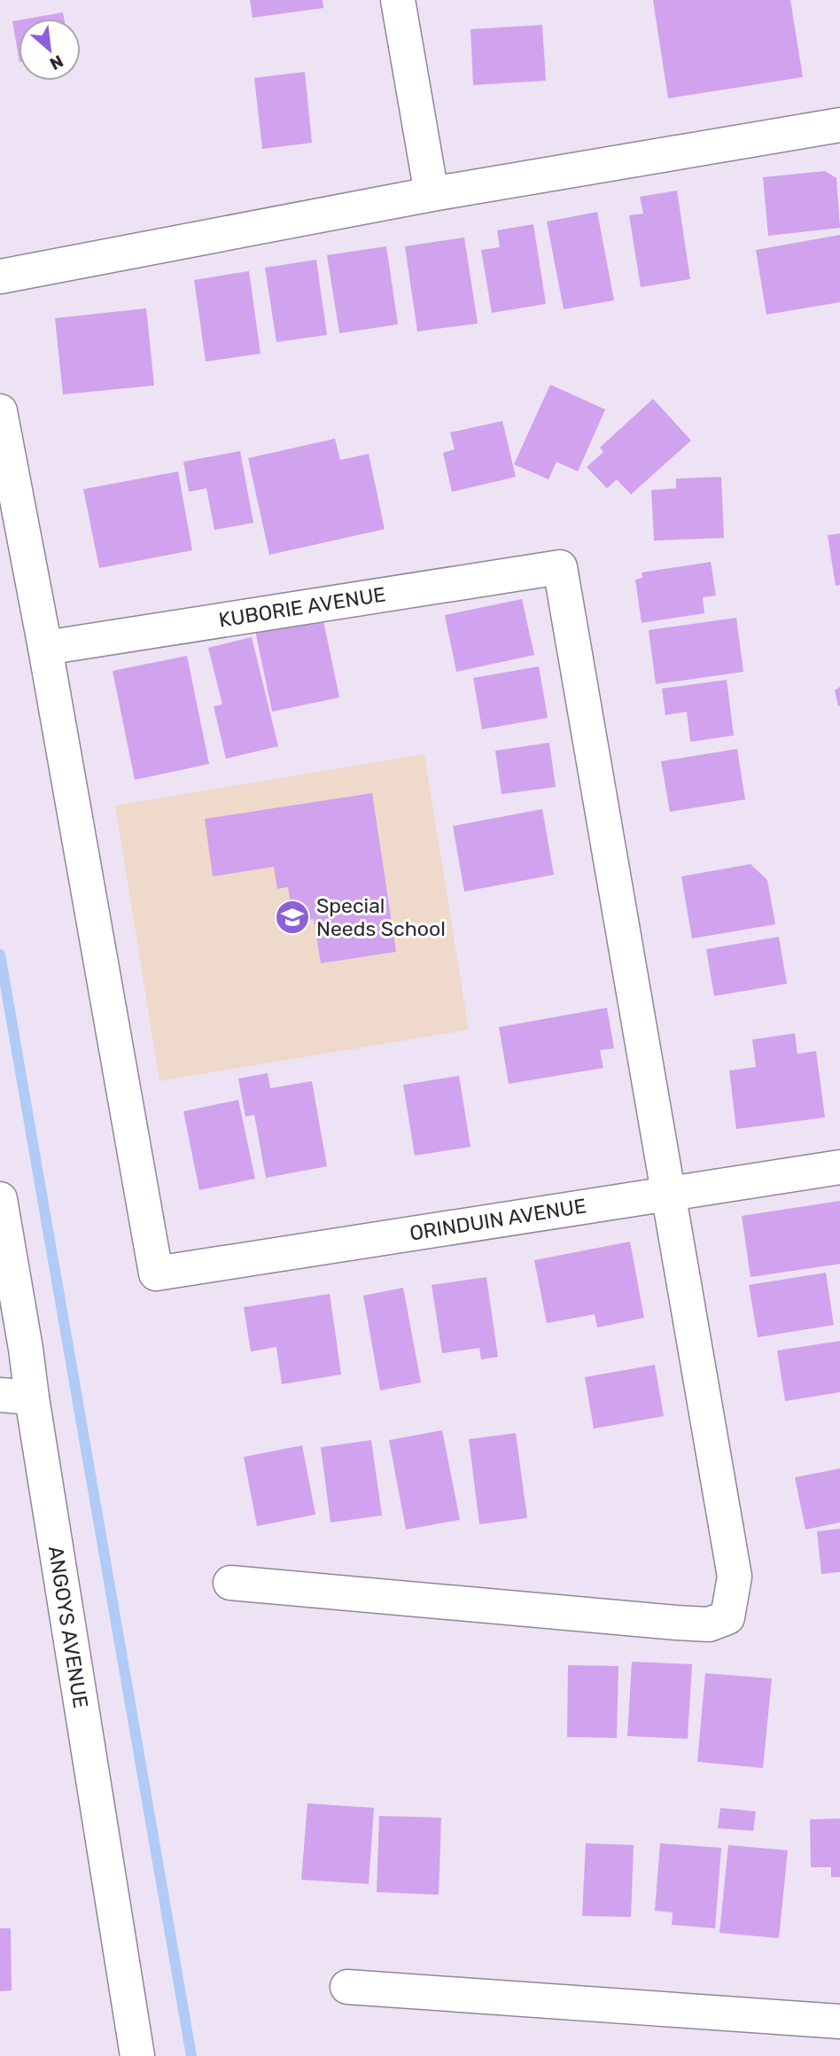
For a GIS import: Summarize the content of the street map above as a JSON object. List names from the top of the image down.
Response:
{
  "streets": {
    "street": ["KUBORIE AVENUE", "ORINDUIN AVENUE", "ANGOYS AVENUE"]
  },
  "crossings": [
    ["KUBORIE AVENUE", "ORINDUIN AVENUE"]
  ],
  "places": {
    "school or university": ["Special Needs School"]
  },
  "north": "bottom right"
}
